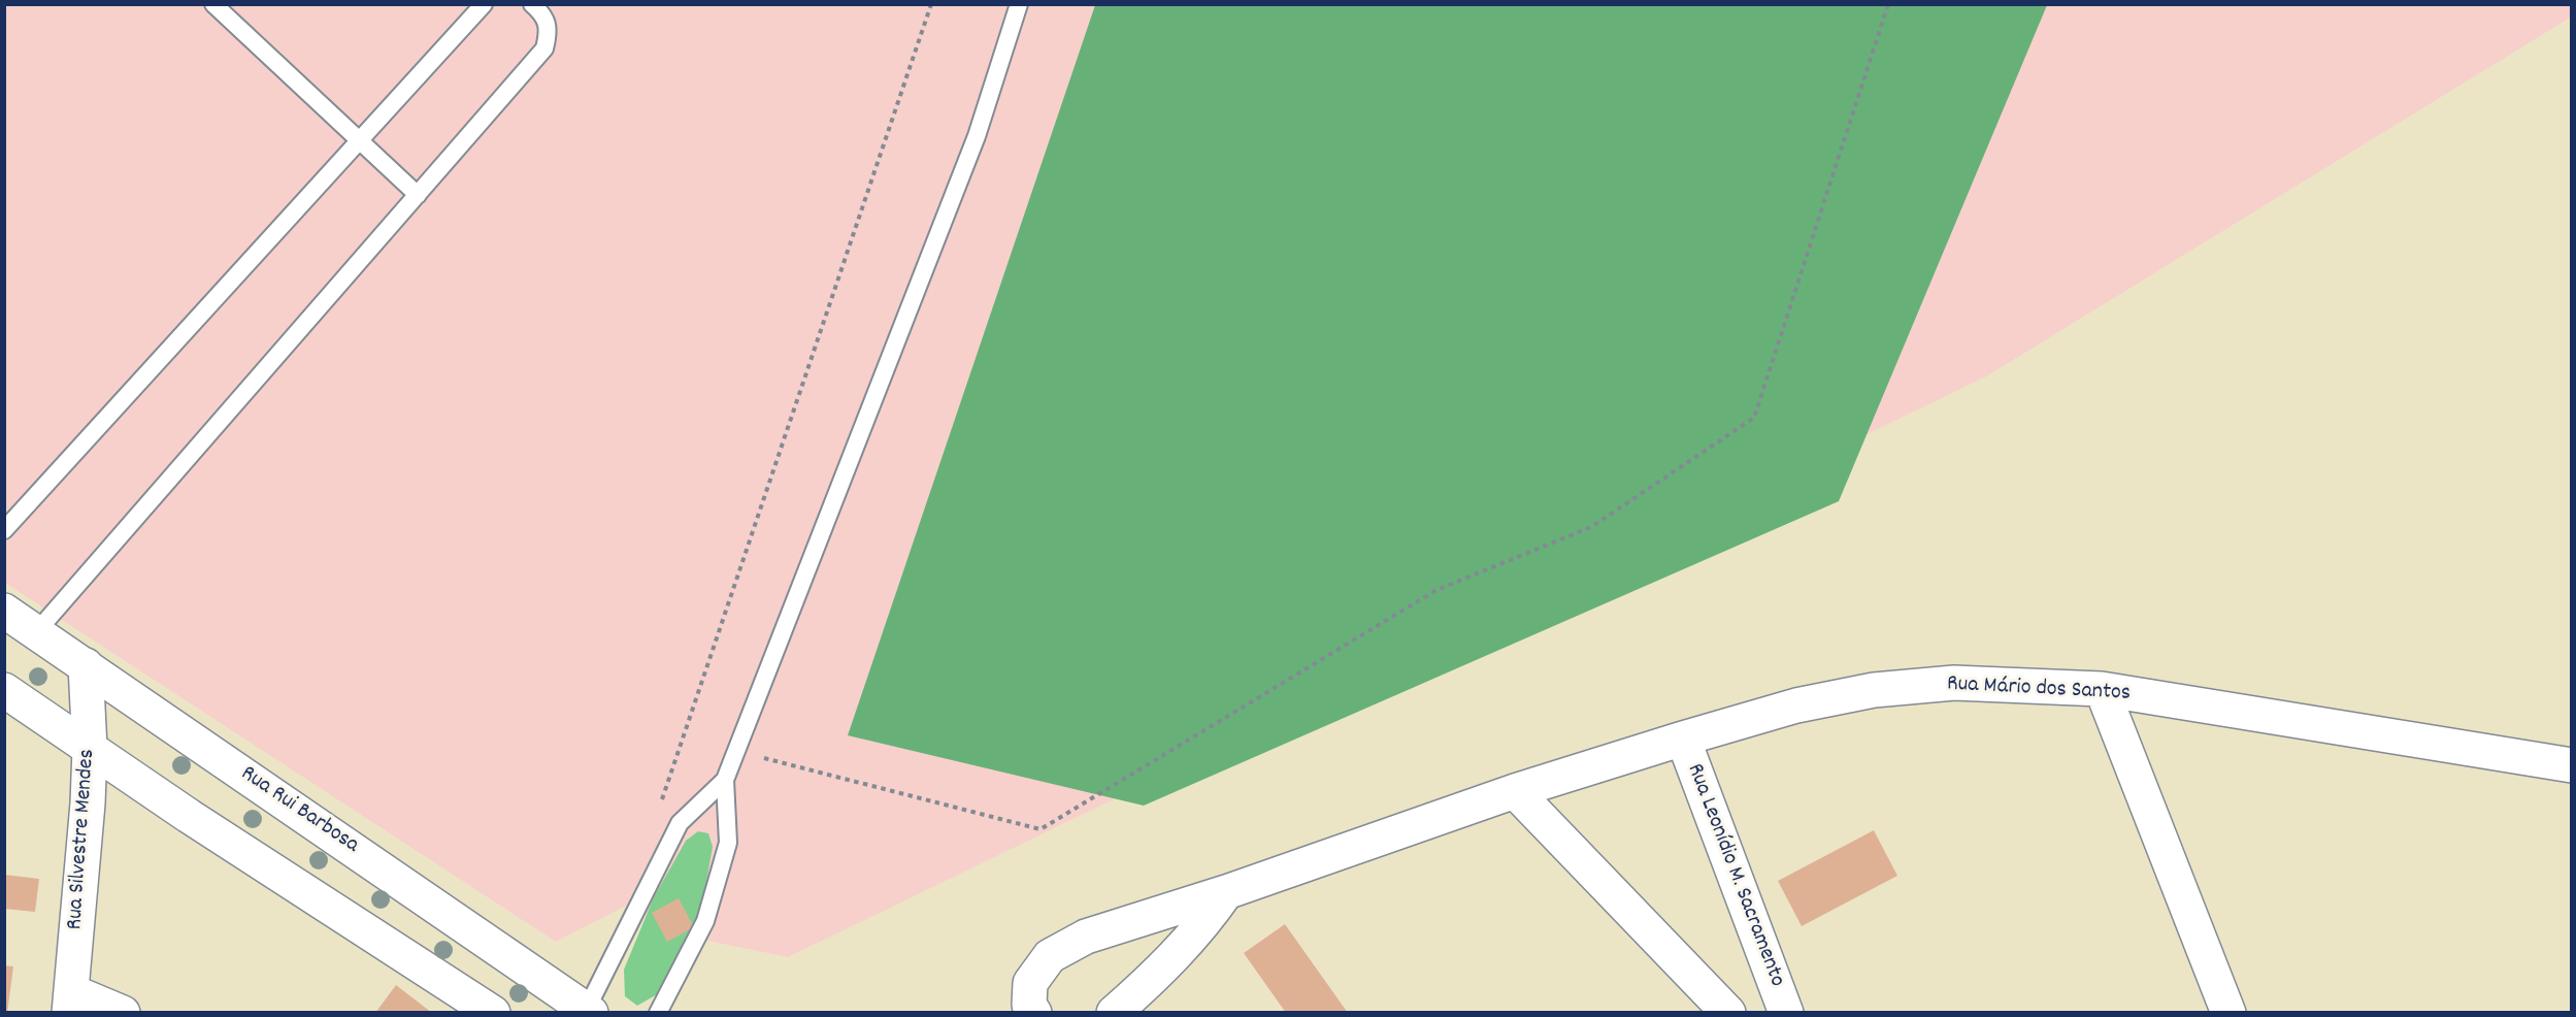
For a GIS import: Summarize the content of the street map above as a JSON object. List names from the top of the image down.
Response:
{
  "streets": {
    "street": [
      "Rua Mário dos Santos",
      "Rua Rui Barbosa",
      "Rua Silvestre Mendes",
      "Rua Leonídio M. Sacramento"
    ]
  },
  "crossings": [
    ["Rua Mário dos Santos", "Rua Leonídio M. Sacramento"],
    ["Rua Rui Barbosa", "Rua Silvestre Mendes"]
  ]
}
